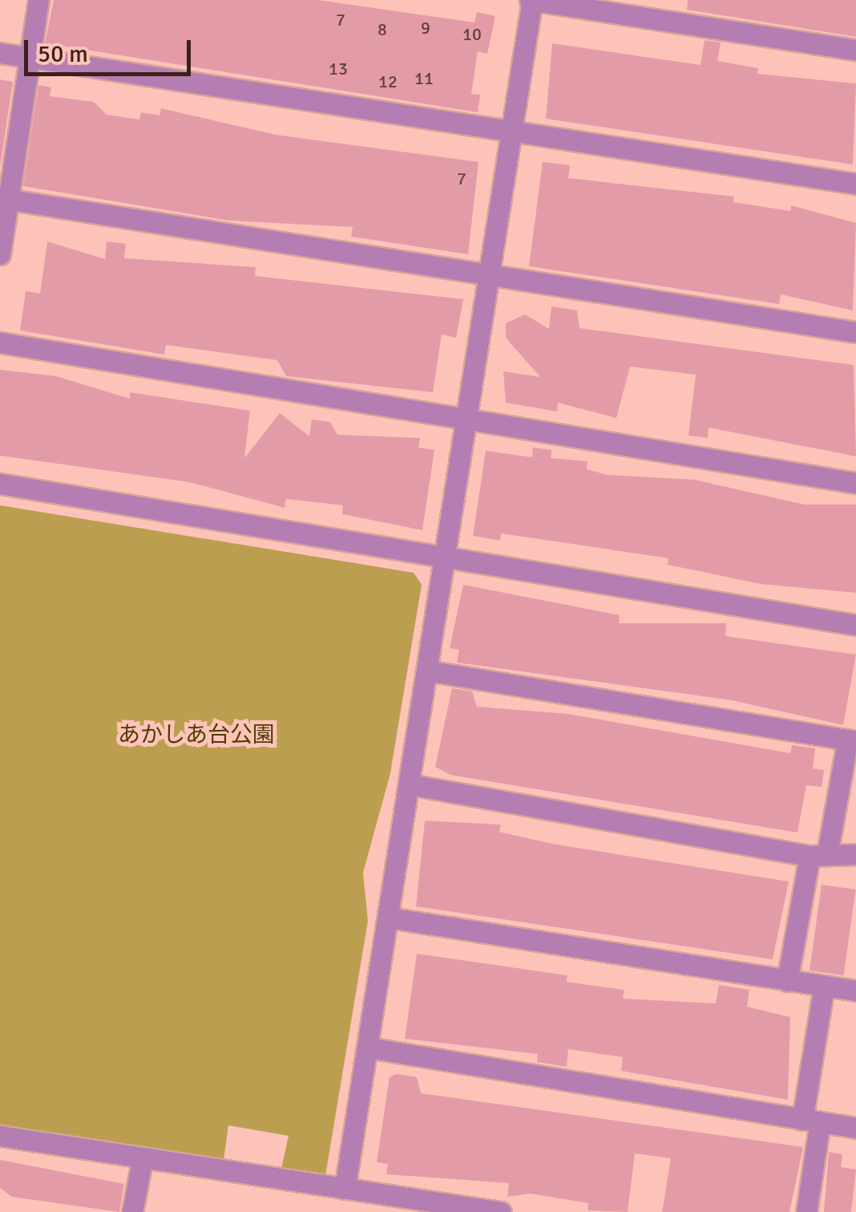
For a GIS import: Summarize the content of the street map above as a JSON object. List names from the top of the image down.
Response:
{
  "parks": ["あかしあ台公園"],
  "house_numbers": [
    "7",
    "9",
    "8",
    "10",
    "13",
    "11",
    "12",
    "7"
  ],
  "scale_bar": "50 m"
}
